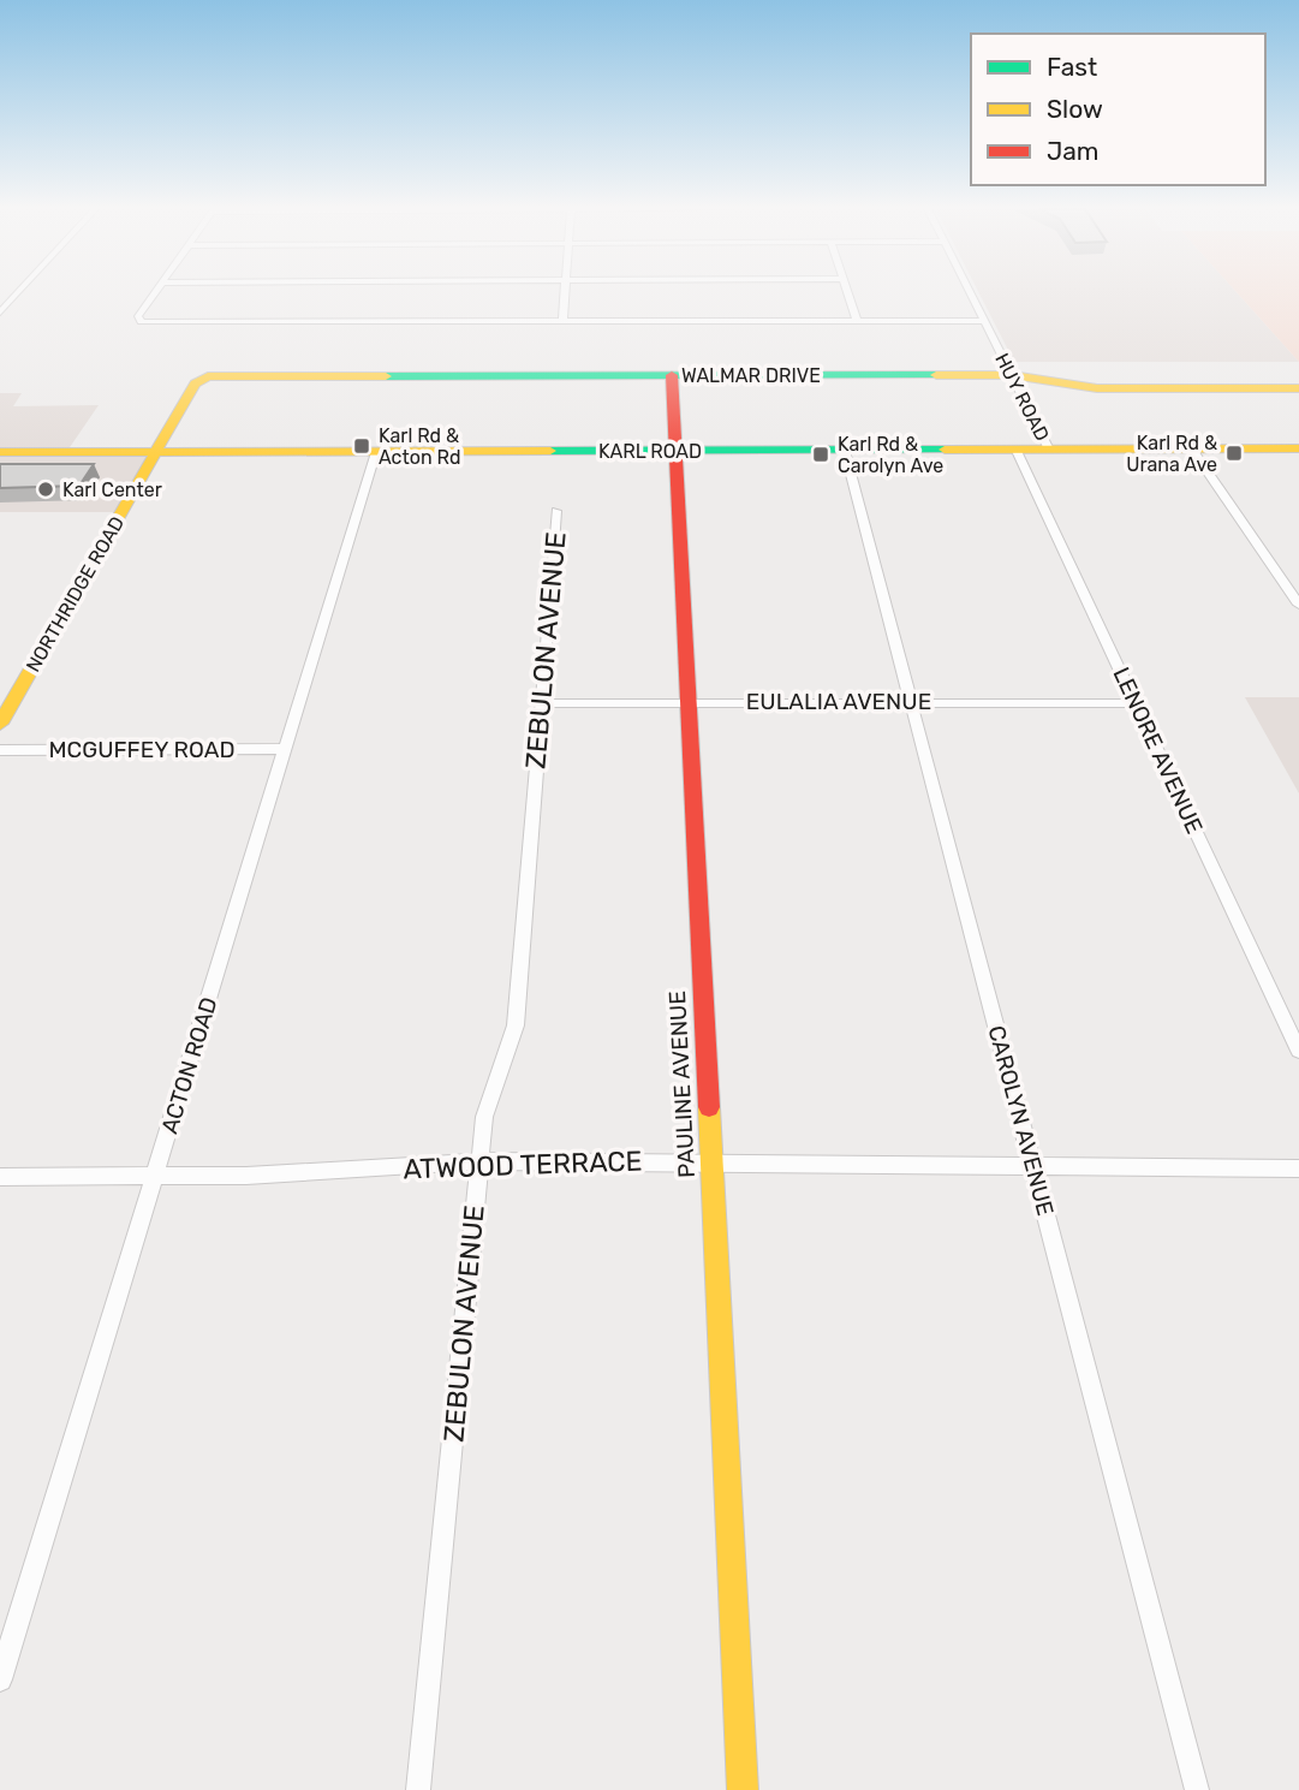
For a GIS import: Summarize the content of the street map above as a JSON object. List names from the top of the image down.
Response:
{
  "streets": {
    "street": [
      "WALMAR DRIVE",
      "HUY ROAD",
      "KARL ROAD",
      "NORTHRIDGE ROAD",
      "ZEBULON AVENUE",
      "EULALIA AVENUE",
      "MCGUFFEY ROAD",
      "LENORE AVENUE",
      "ACTON ROAD",
      "PAULINE AVENUE",
      "CAROLYN AVENUE",
      "ATWOOD TERRACE"
    ]
  },
  "crossings": [
    ["WALMAR DRIVE", "HUY ROAD"],
    ["WALMAR DRIVE", "NORTHRIDGE ROAD"],
    ["WALMAR DRIVE", "PAULINE AVENUE"],
    ["HUY ROAD", "KARL ROAD"],
    ["KARL ROAD", "NORTHRIDGE ROAD"],
    ["KARL ROAD", "LENORE AVENUE"],
    ["KARL ROAD", "ACTON ROAD"],
    ["KARL ROAD", "PAULINE AVENUE"],
    ["KARL ROAD", "CAROLYN AVENUE"],
    ["ZEBULON AVENUE", "EULALIA AVENUE"],
    ["ZEBULON AVENUE", "ATWOOD TERRACE"],
    ["EULALIA AVENUE", "LENORE AVENUE"],
    ["EULALIA AVENUE", "PAULINE AVENUE"],
    ["EULALIA AVENUE", "CAROLYN AVENUE"],
    ["MCGUFFEY ROAD", "ACTON ROAD"],
    ["ACTON ROAD", "ATWOOD TERRACE"],
    ["PAULINE AVENUE", "ATWOOD TERRACE"],
    ["CAROLYN AVENUE", "ATWOOD TERRACE"]
  ],
  "places": {
    "transit": ["Karl Rd & Acton Rd", "Karl Rd & Urana Ave", "Karl Rd & Carolyn Ave"],
    "other": ["Karl Center"]
  },
  "legend": ["Fast", "Slow", "Jam"]
}
